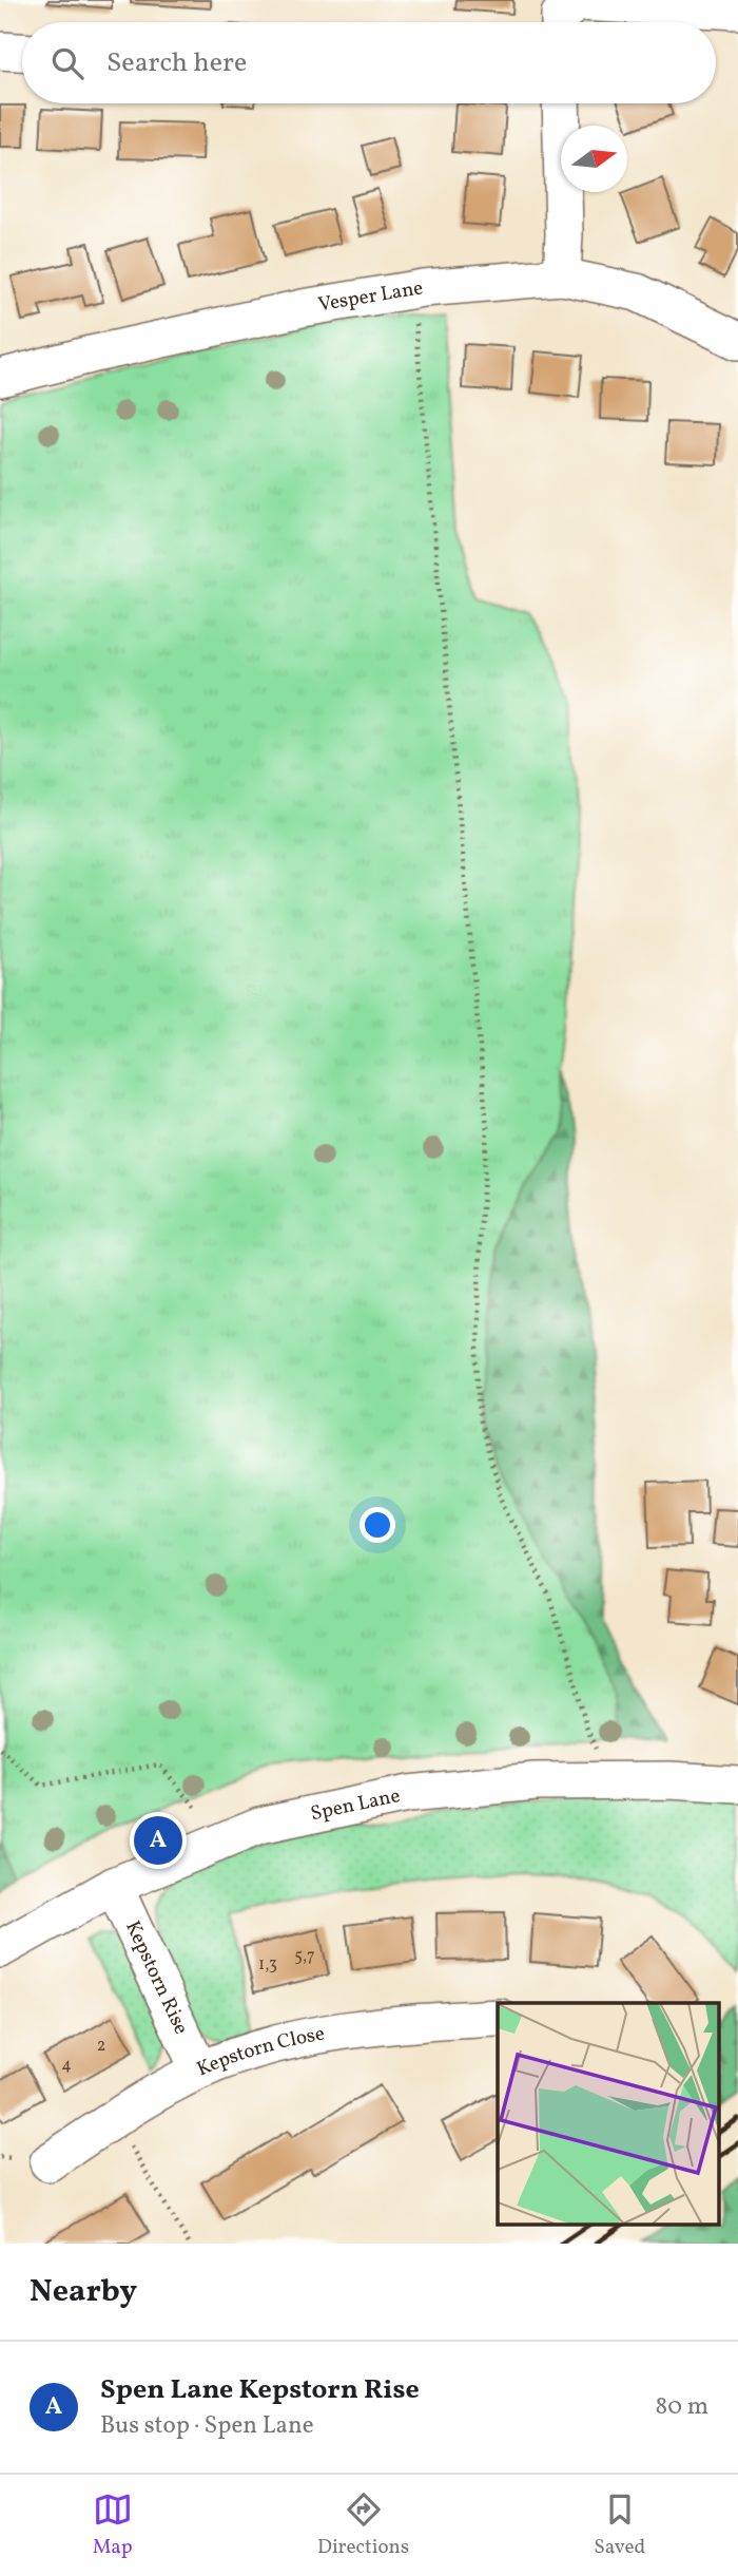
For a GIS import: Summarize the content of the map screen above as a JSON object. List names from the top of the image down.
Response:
{
  "streets": {
    "street": [
      "Vesper Lane",
      "Spen Lane",
      "Kepstorn Rise",
      "Kepstorn Close"
    ]
  },
  "crossings": [
    ["Spen Lane", "Kepstorn Rise"],
    ["Kepstorn Rise", "Kepstorn Close"]
  ],
  "house_numbers": [
    "5,7",
    "1,3",
    "2",
    "4"
  ],
  "north": "right",
  "page": {
    "search": "Search here",
    "pins": "A",
    "heading": "Nearby",
    "list": [
      {
        "mark": "A",
        "name": "Spen Lane Kepstorn Rise",
        "note": "Bus stop · Spen Lane",
        "value": "80 m"
      }
    ],
    "nav": ["Map", "Directions", "Saved"]
  }
}
